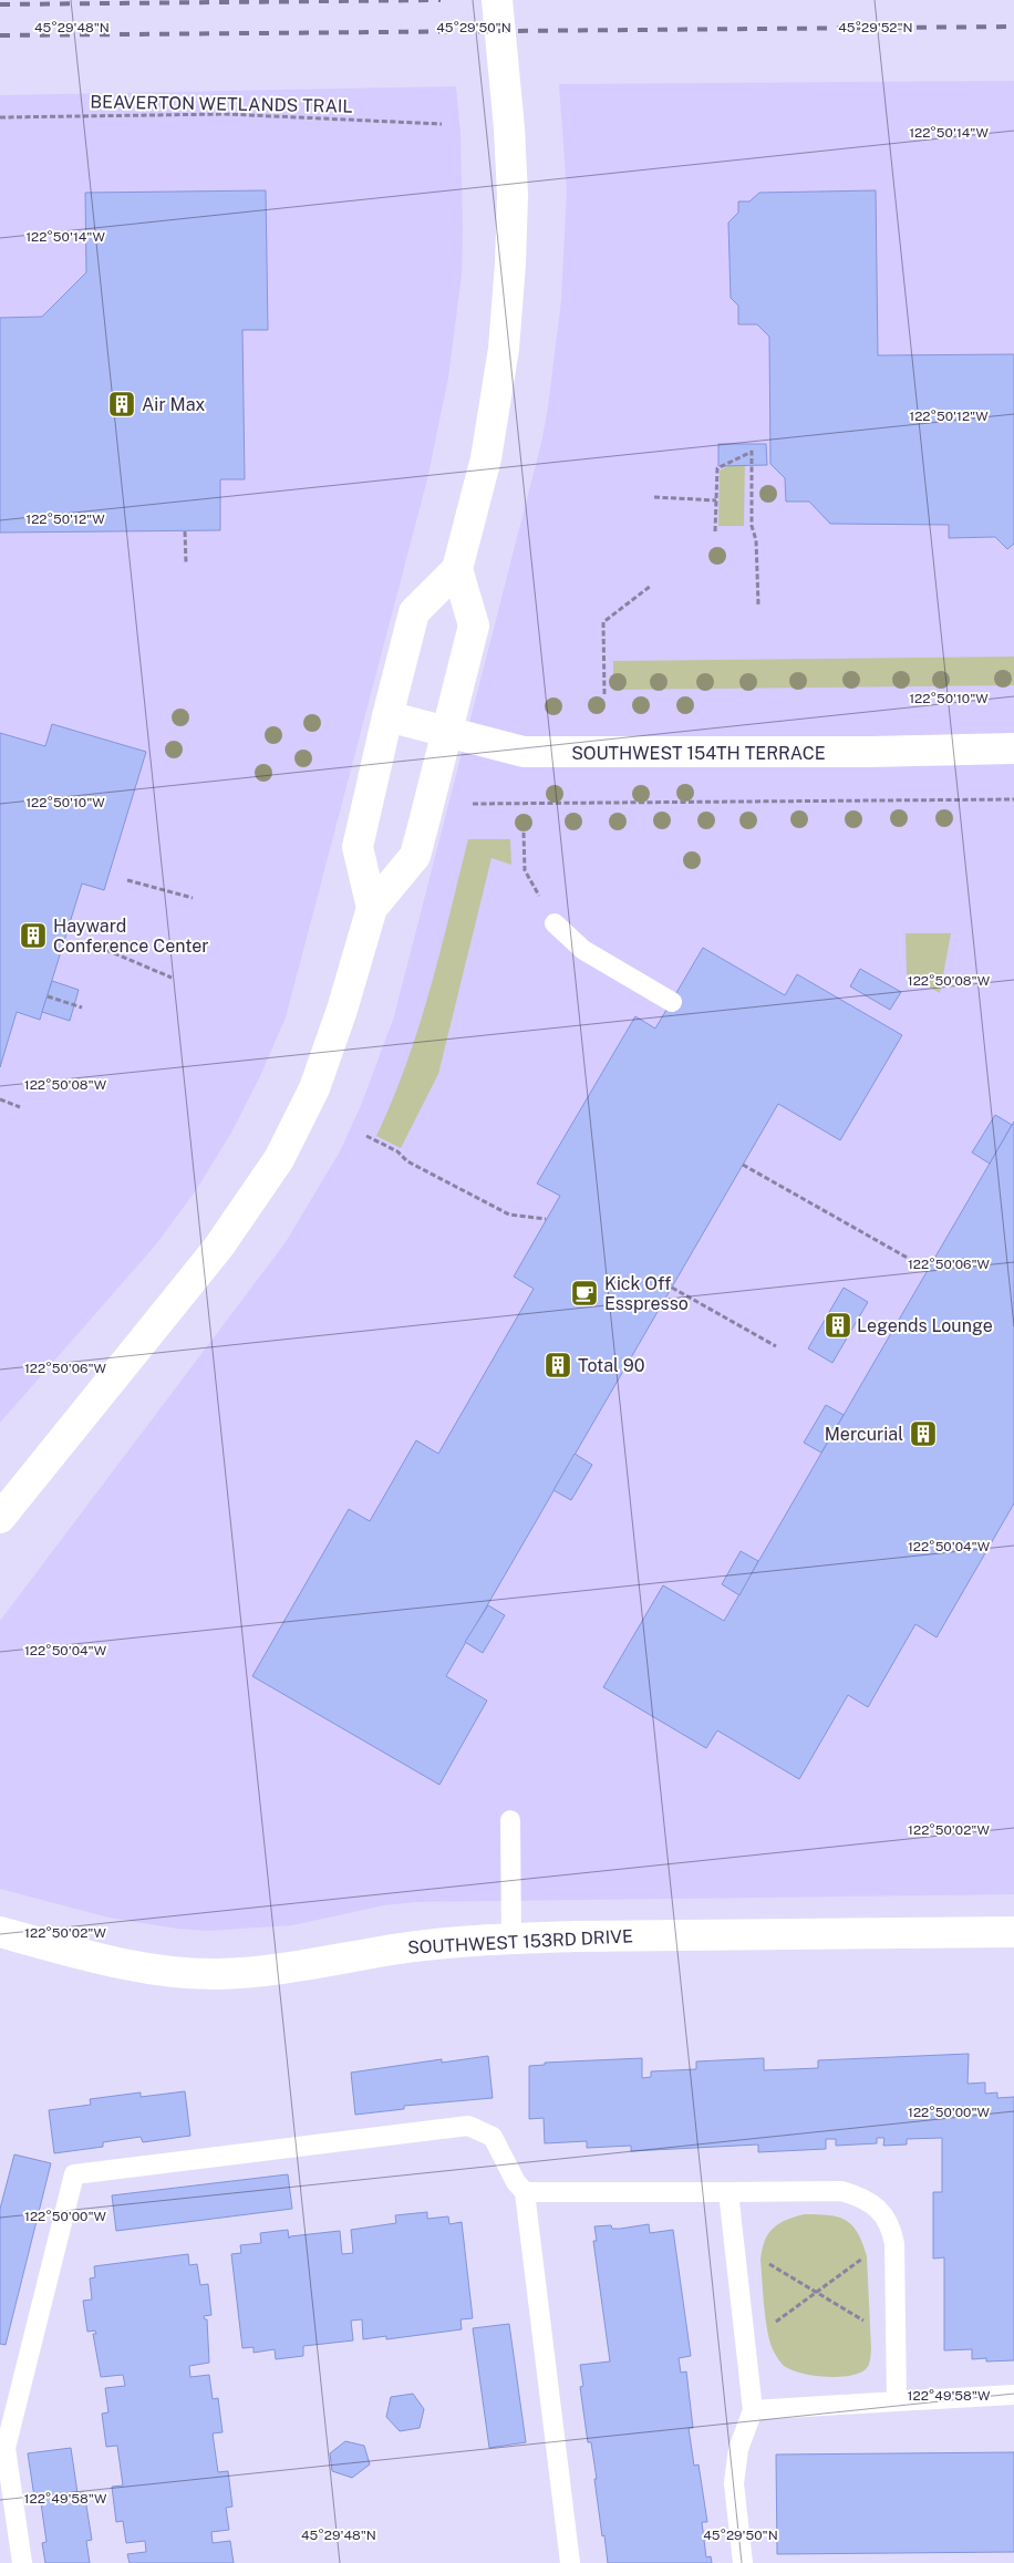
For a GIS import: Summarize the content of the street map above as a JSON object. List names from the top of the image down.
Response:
{
  "streets": {
    "street": ["SOUTHWEST 154TH TERRACE", "SOUTHWEST 153RD DRIVE"],
    "path": ["BEAVERTON WETLANDS TRAIL"]
  },
  "places": {
    "building": [
      "Air Max",
      "Hayward Conference Center",
      "Legends Lounge",
      "Total 90",
      "Mercurial"
    ],
    "cafe": ["Kick Off Esspresso"]
  },
  "coordinates": [
    "45°29'48\"N",
    "45°29'50\"N",
    "45°29'52\"N",
    "122°50'14\"W",
    "122°50'12\"W",
    "122°50'10\"W",
    "122°50'08\"W",
    "122°50'06\"W",
    "122°50'04\"W",
    "122°50'02\"W",
    "122°50'00\"W",
    "122°49'58\"W"
  ]
}
